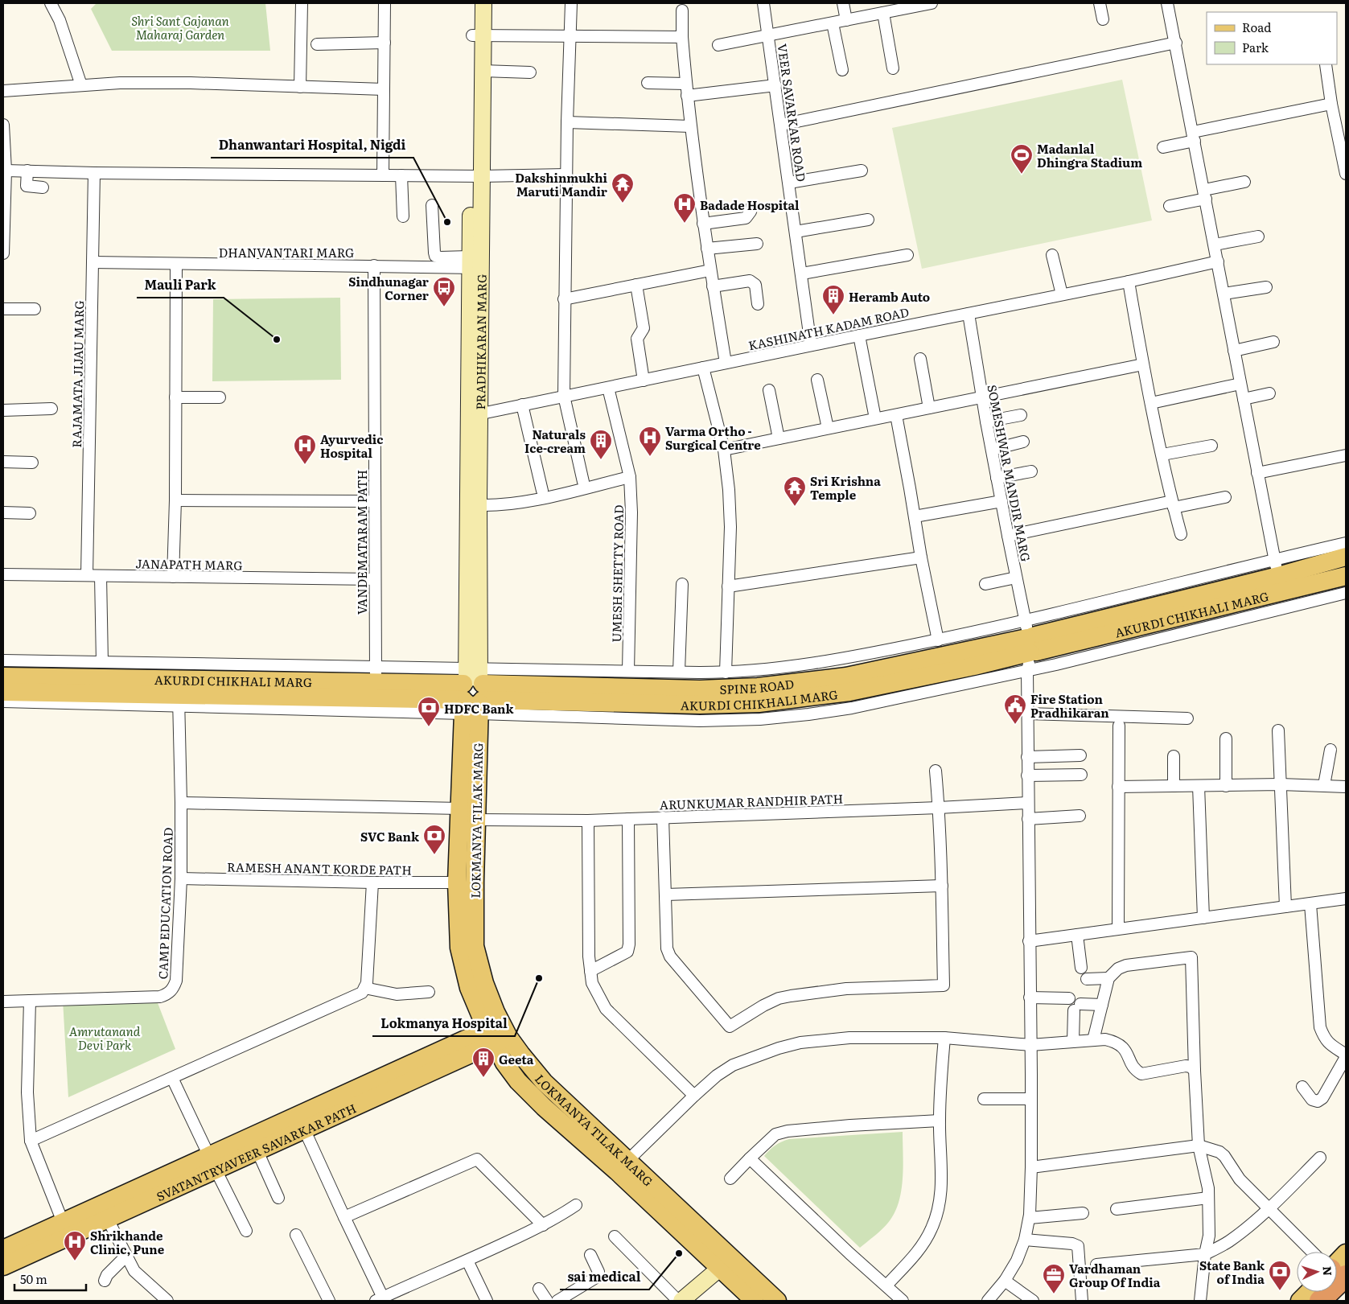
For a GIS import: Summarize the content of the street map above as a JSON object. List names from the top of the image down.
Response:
{
  "streets": {
    "main road": ["AKURDI CHIKHALI MARG", "LOKMANYA TILAK MARG", "SVATANTRYAVEER SAVARKAR PATH"],
    "street": [
      "VEER SAVARKAR ROAD",
      "DHANVANTARI MARG",
      "KASHINATH KADAM ROAD",
      "PRADHIKARAN MARG",
      "RAJAMATA JIJAU MARG",
      "SOMESHWAR MANDIR MARG",
      "VANDEMATARAM PATH",
      "JANAPATH MARG",
      "UMESH SHETTY ROAD",
      "ARUNKUMAR RANDHIR PATH",
      "RAMESH ANANT KORDE PATH",
      "CAMP EDUCATION ROAD"
    ]
  },
  "crossings": [
    ["VEER SAVARKAR ROAD", "KASHINATH KADAM ROAD"],
    ["DHANVANTARI MARG", "PRADHIKARAN MARG"],
    ["DHANVANTARI MARG", "RAJAMATA JIJAU MARG"],
    ["DHANVANTARI MARG", "VANDEMATARAM PATH"],
    ["KASHINATH KADAM ROAD", "PRADHIKARAN MARG"],
    ["KASHINATH KADAM ROAD", "SOMESHWAR MANDIR MARG"],
    ["KASHINATH KADAM ROAD", "UMESH SHETTY ROAD"],
    ["PRADHIKARAN MARG", "AKURDI CHIKHALI MARG"],
    ["PRADHIKARAN MARG", "LOKMANYA TILAK MARG"],
    ["RAJAMATA JIJAU MARG", "JANAPATH MARG"],
    ["SOMESHWAR MANDIR MARG", "AKURDI CHIKHALI MARG"],
    ["VANDEMATARAM PATH", "JANAPATH MARG"],
    ["VANDEMATARAM PATH", "AKURDI CHIKHALI MARG"],
    ["AKURDI CHIKHALI MARG", "LOKMANYA TILAK MARG"],
    ["AKURDI CHIKHALI MARG", "CAMP EDUCATION ROAD"],
    ["ARUNKUMAR RANDHIR PATH", "LOKMANYA TILAK MARG"],
    ["LOKMANYA TILAK MARG", "RAMESH ANANT KORDE PATH"],
    ["LOKMANYA TILAK MARG", "SVATANTRYAVEER SAVARKAR PATH"],
    ["RAMESH ANANT KORDE PATH", "CAMP EDUCATION ROAD"]
  ],
  "parks": ["Shri Sant Gajanan Maharaj Garden", "Amrutanand Devi Park"],
  "places": {
    "sports": ["Madanlal Dhingra Stadium"],
    "temple": ["Dakshinmukhi Maruti Mandir", "Sri Krishna Temple"],
    "other": [
      "Dhanwantari Hospital, Nigdi",
      "Mauli Park",
      "Lokmanya Hospital",
      "sai medical"
    ],
    "hospital": [
      "Badade Hospital",
      "Varma Ortho - Surgical Centre",
      "Ayurvedic Hospital",
      "Shrikhande Clinic, Pune"
    ],
    "bus stop": ["Sindhunagar Corner"],
    "building": ["Heramb Auto", "Naturals Ice-cream", "Geeta"],
    "public building": ["Fire Station Pradhikaran"],
    "bank": ["HDFC Bank", "SVC Bank", "State Bank of India"],
    "office": ["Vardhaman Group Of India"]
  },
  "legend": ["Road", "Park"],
  "scale_bar": "50 m",
  "north": "right"
}
